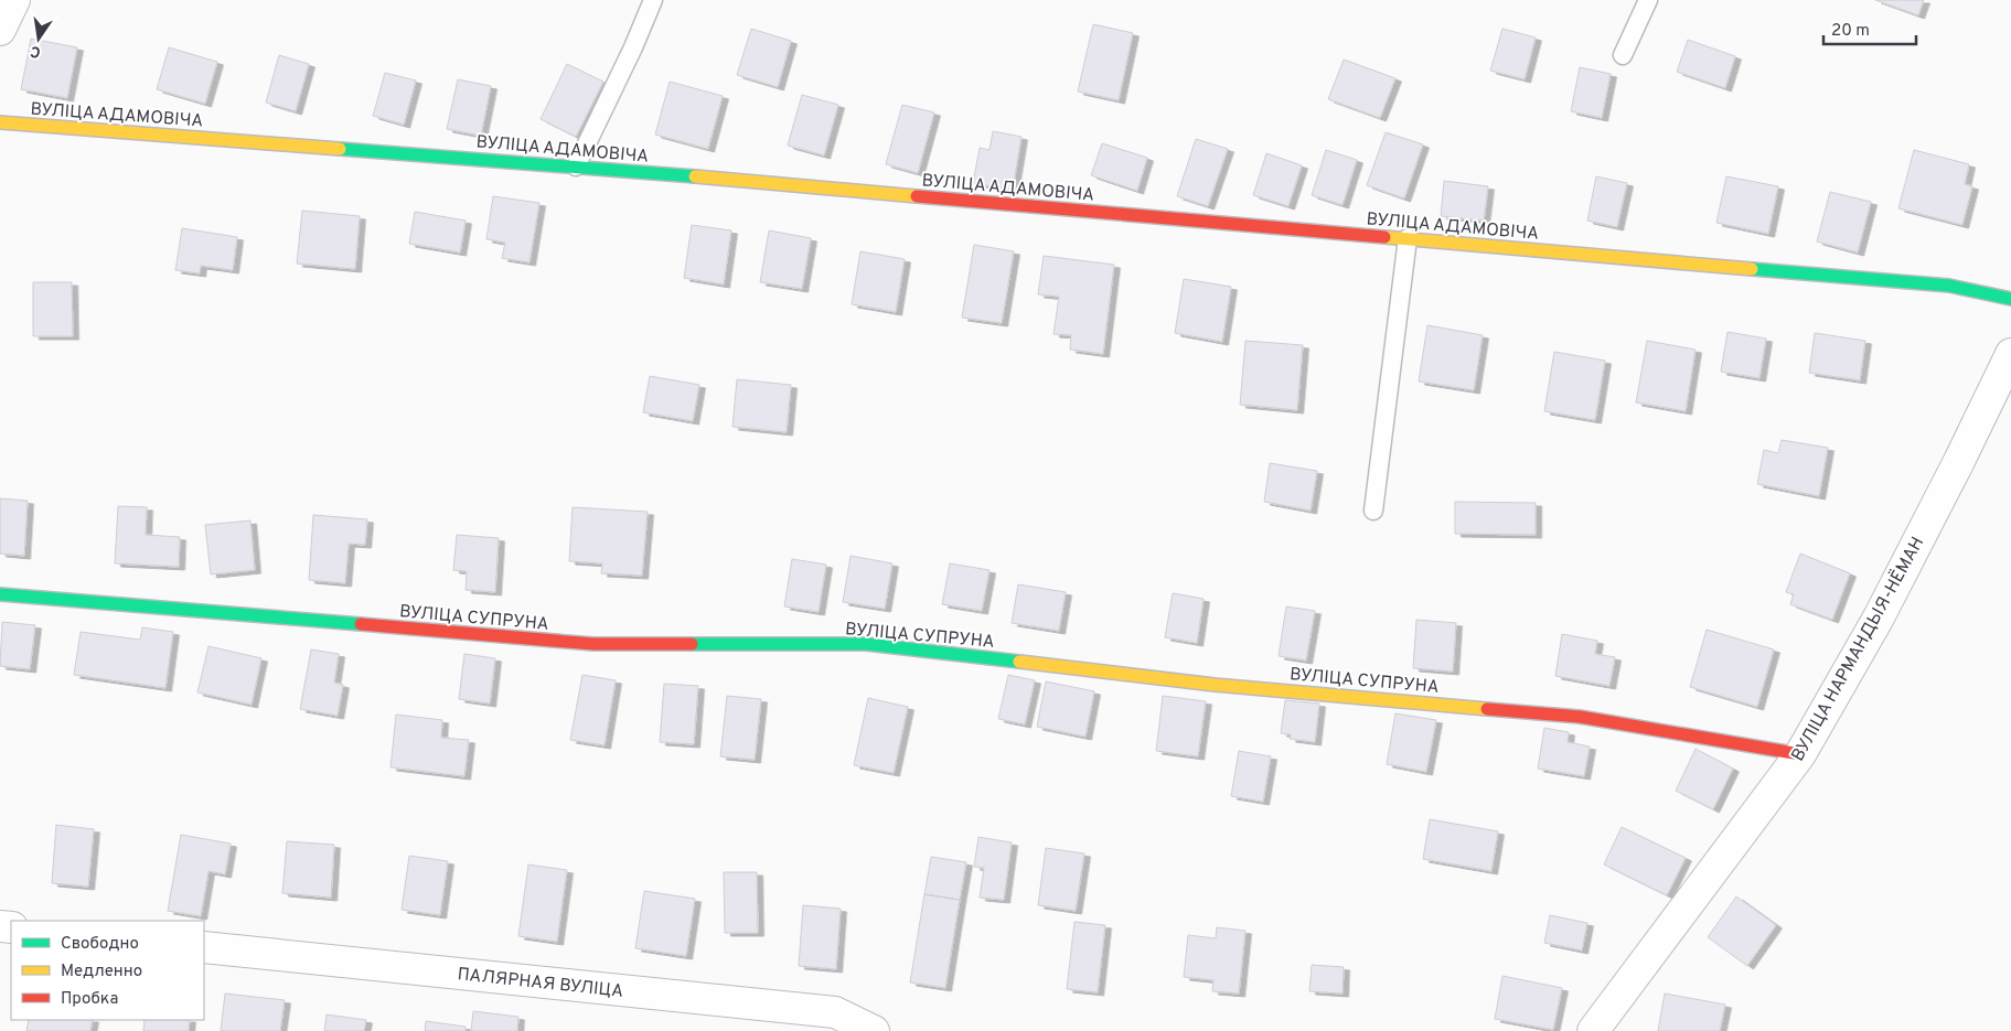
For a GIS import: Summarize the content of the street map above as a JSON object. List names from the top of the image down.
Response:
{
  "streets": {
    "street": [
      "ВУЛІЦА АДАМОВІЧА",
      "ВУЛІЦА СУПРУНА",
      "ВУЛІЦА НАРМАНДЫЯ-НЁМАН",
      "ПАЛЯРНАЯ ВУЛІЦА"
    ]
  },
  "crossings": [
    ["ВУЛІЦА СУПРУНА", "ВУЛІЦА НАРМАНДЫЯ-НЁМАН"]
  ],
  "legend": ["Свободно", "Медленно", "Пробка"],
  "scale_bar": "20 m",
  "north": "bottom"
}
